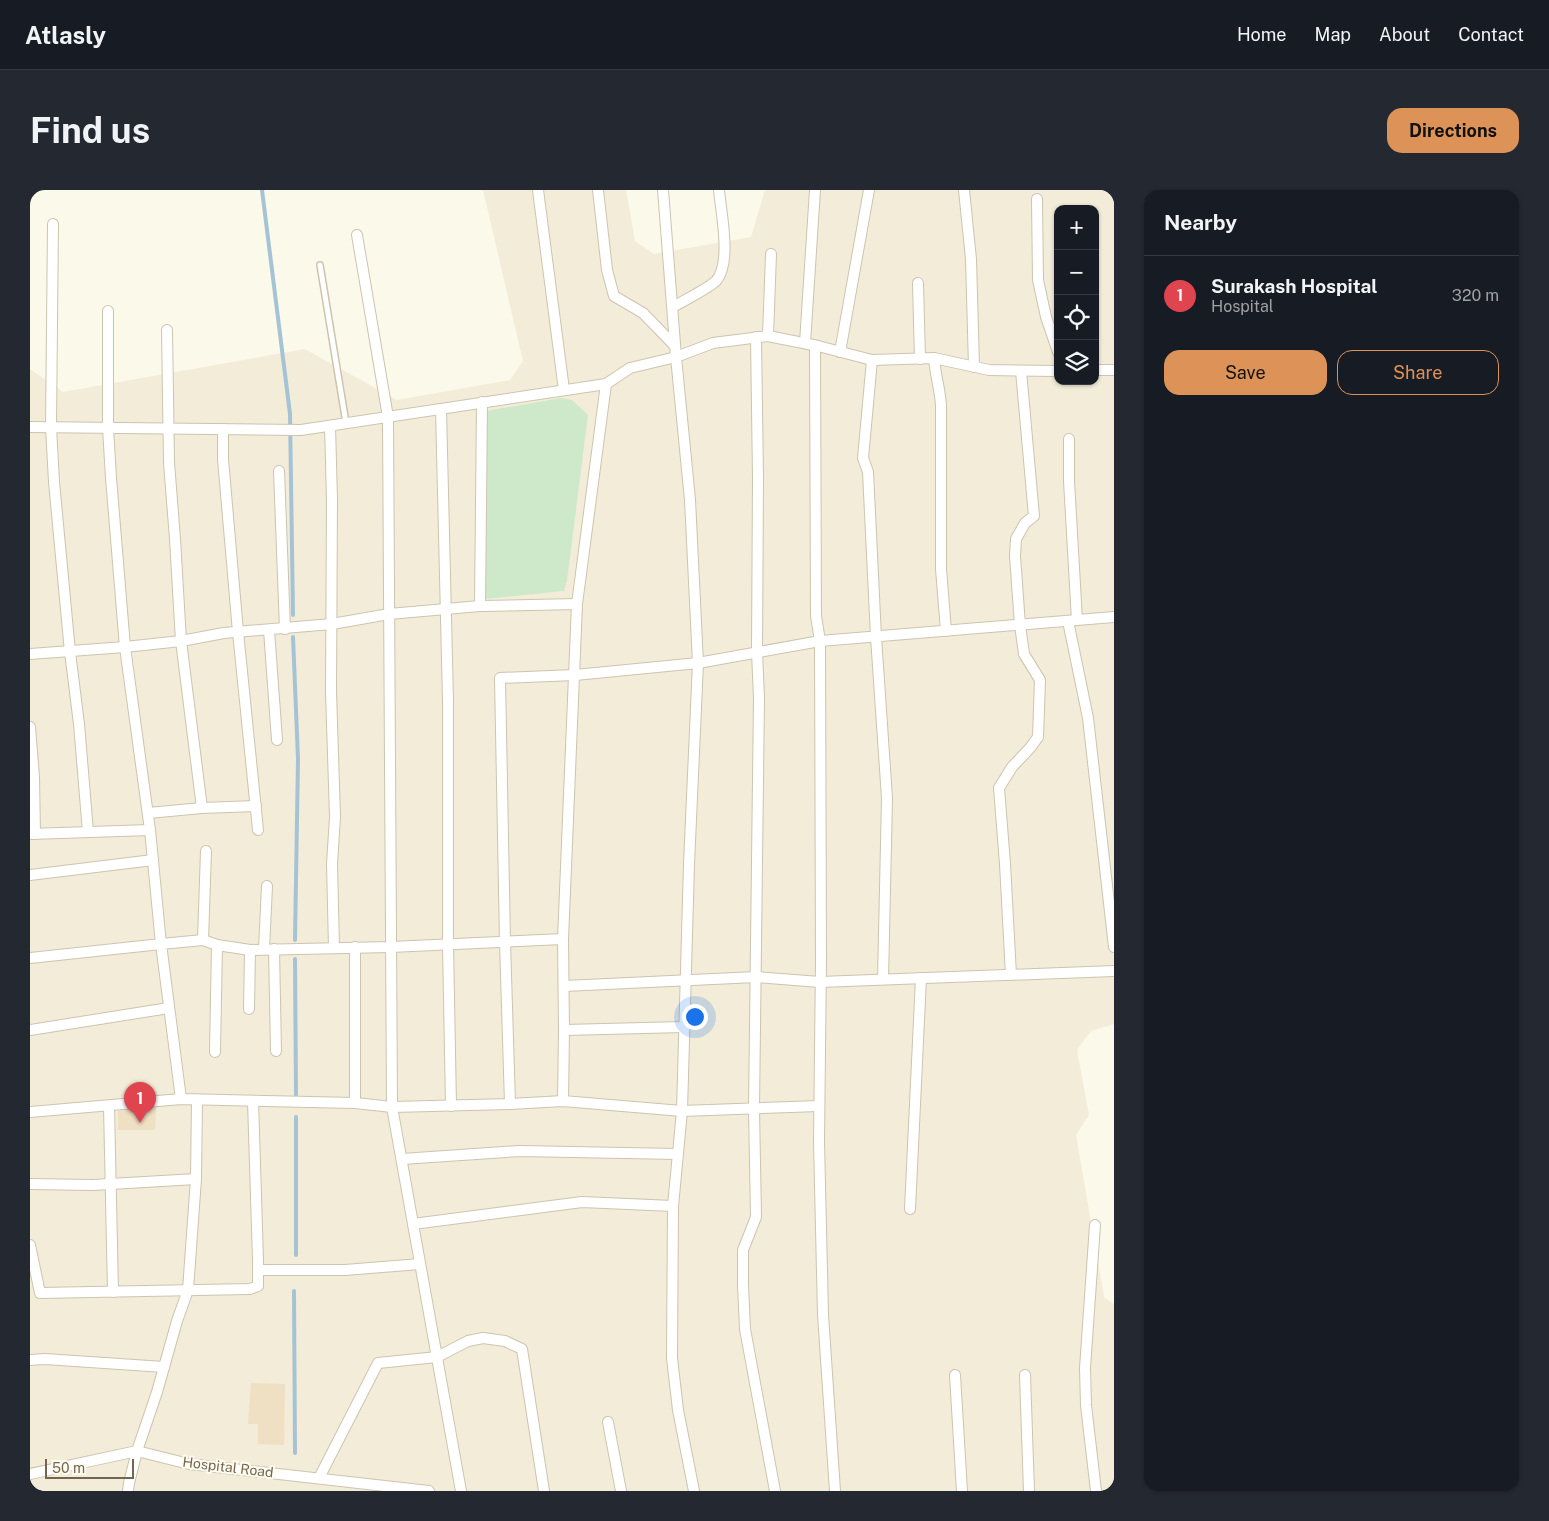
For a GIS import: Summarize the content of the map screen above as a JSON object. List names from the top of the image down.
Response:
{
  "streets": {
    "street": ["Hospital Road"]
  },
  "scale_bar": "50 m",
  "page": {
    "header": "Atlasly",
    "nav": [
      "Home",
      "Map",
      "About",
      "Contact"
    ],
    "buttons": [
      "Directions",
      ["Save", "Share"]
    ],
    "title": "Find us",
    "heading": "Nearby",
    "map_buttons": ["+", "−"],
    "list": [
      {
        "mark": "1",
        "name": "Surakash Hospital",
        "note": "Hospital",
        "value": "320 m"
      }
    ],
    "pins": "1",
    "scale": "50 m"
  }
}
